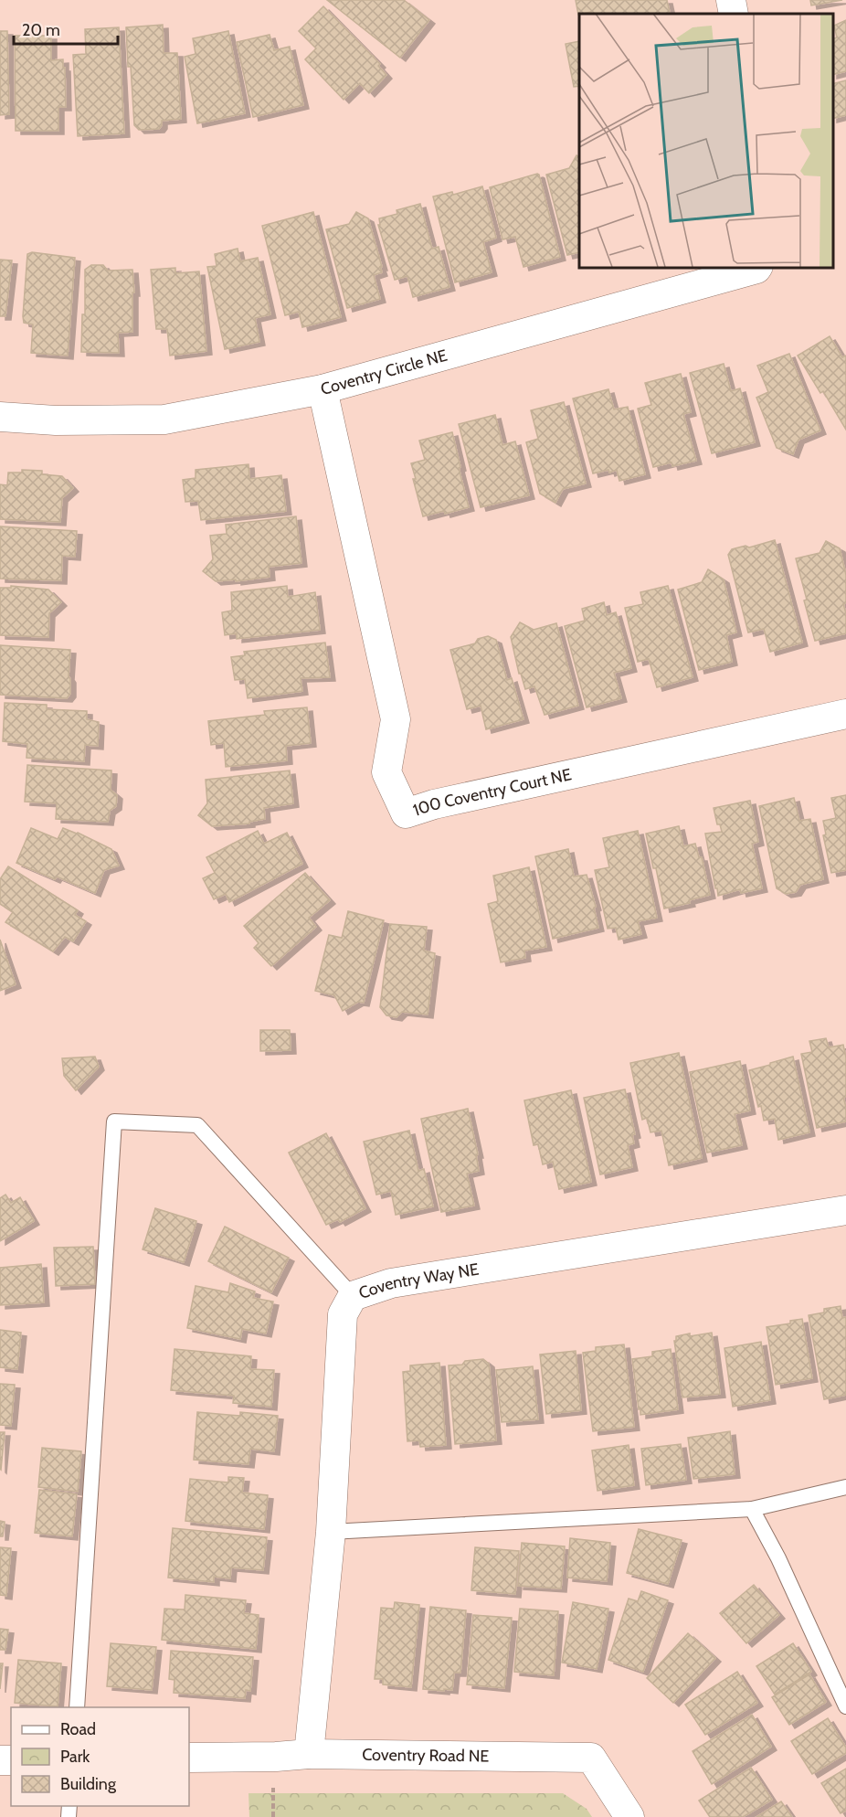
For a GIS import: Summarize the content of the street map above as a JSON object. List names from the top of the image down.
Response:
{
  "streets": {
    "street": [
      "Coventry Circle NE",
      "100 Coventry Court NE",
      "Coventry Way NE",
      "Coventry Road NE"
    ]
  },
  "crossings": [
    ["Coventry Circle NE", "100 Coventry Court NE"],
    ["Coventry Way NE", "Coventry Road NE"]
  ],
  "legend": ["Road", "Park", "Building"],
  "scale_bar": "20 m"
}
